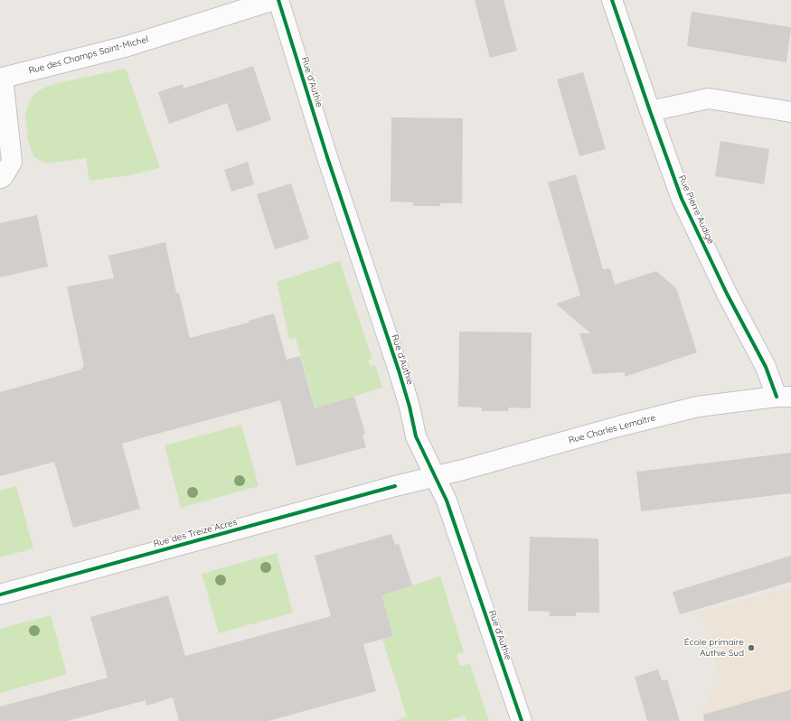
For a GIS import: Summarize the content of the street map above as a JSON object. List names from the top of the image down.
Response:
{
  "streets": {
    "street": [
      "Rue des Champs Saint-Michel",
      "Rue d'Authie",
      "Rue Pierre Audigé",
      "Rue Charles Lemaître",
      "Rue des Treize Acres"
    ]
  },
  "crossings": [
    ["Rue d'Authie", "Rue Charles Lemaître"],
    ["Rue d'Authie", "Rue des Treize Acres"],
    ["Rue Pierre Audigé", "Rue Charles Lemaître"],
    ["Rue Charles Lemaître", "Rue des Treize Acres"]
  ],
  "places": ["École primaire Authie Sud"]
}
